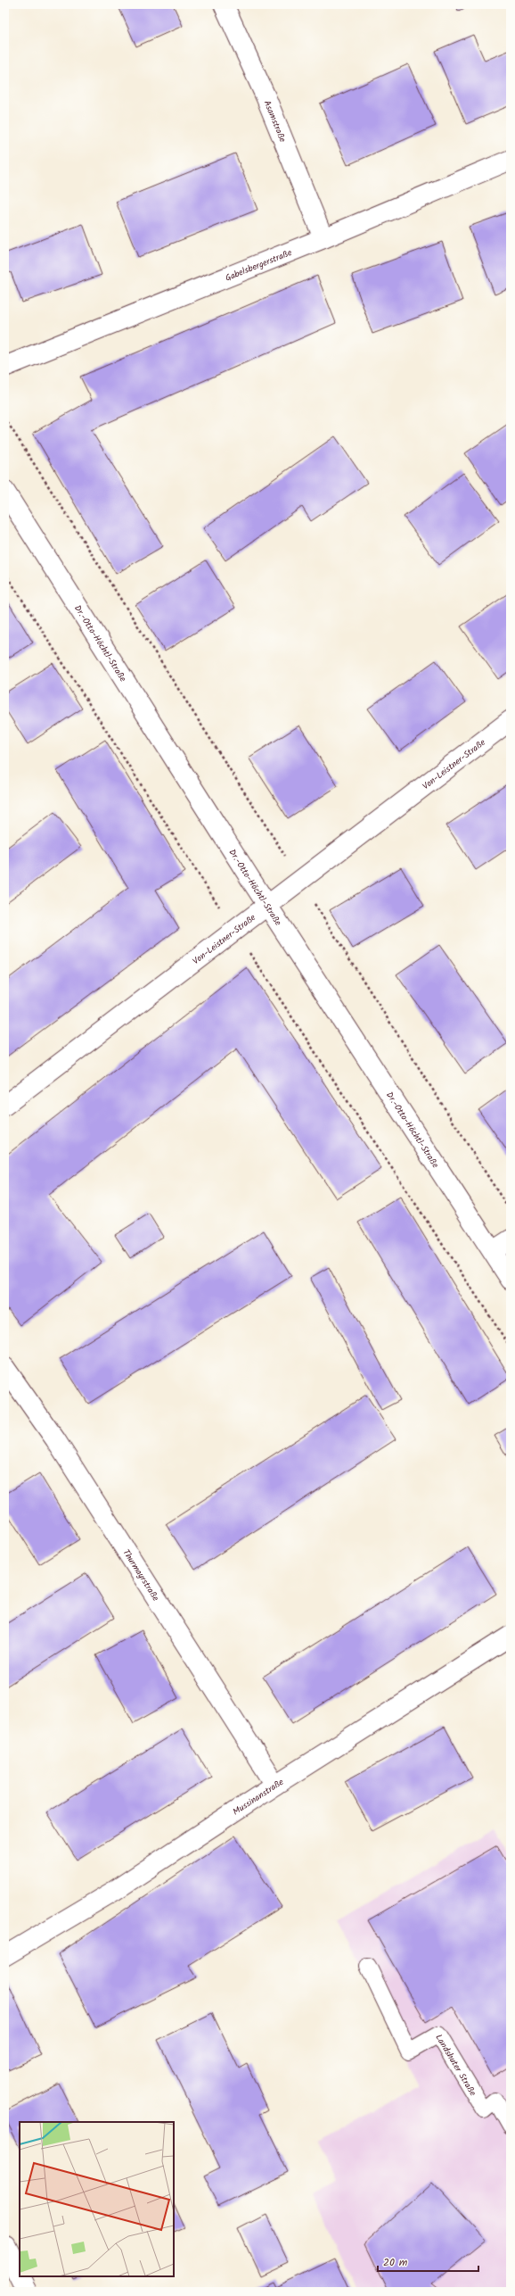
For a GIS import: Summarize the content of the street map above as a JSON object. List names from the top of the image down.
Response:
{
  "streets": {
    "street": [
      "Asamstraße",
      "Gabelsbergerstraße",
      "Dr.-Otto-Höchtl-Straße",
      "Von-Leistner-Straße",
      "Thurmayrstraße",
      "Mussinanstraße"
    ],
    "lane": ["Landshuter Straße"]
  },
  "crossings": [
    ["Asamstraße", "Gabelsbergerstraße"],
    ["Dr.-Otto-Höchtl-Straße", "Von-Leistner-Straße"],
    ["Thurmayrstraße", "Mussinanstraße"]
  ],
  "scale_bar": "20 m"
}
